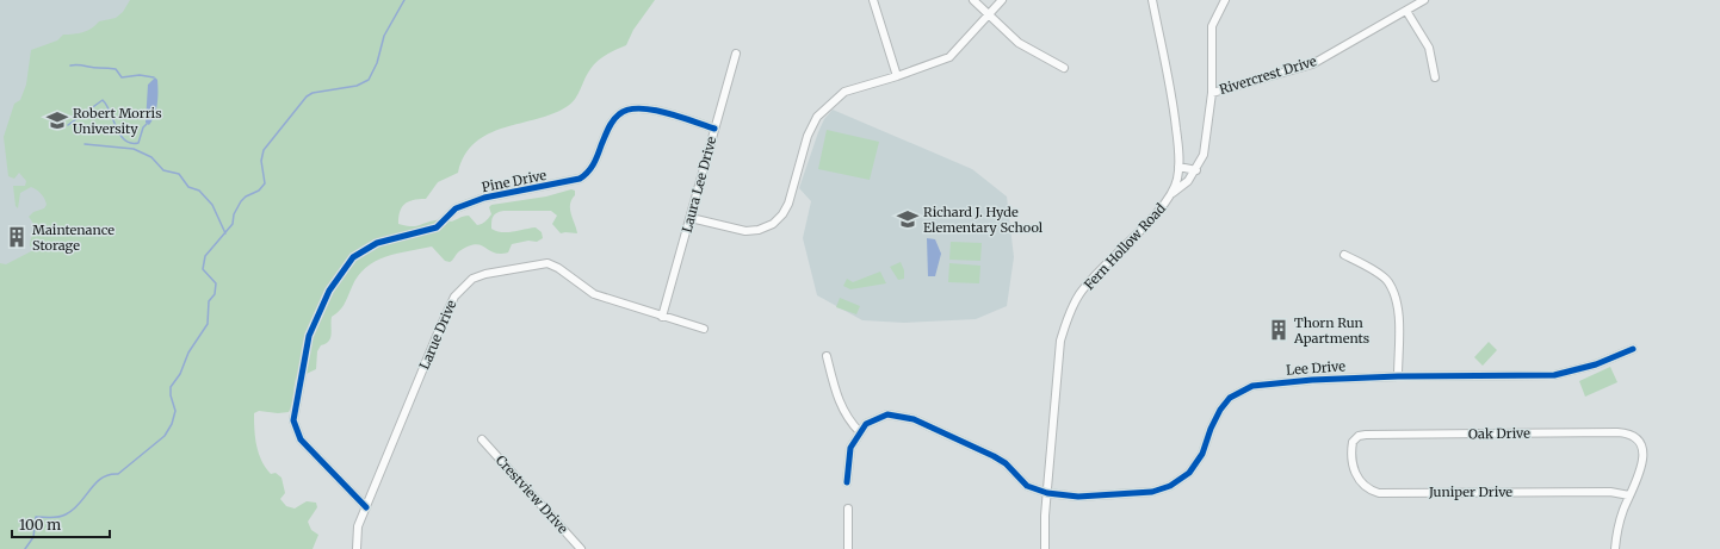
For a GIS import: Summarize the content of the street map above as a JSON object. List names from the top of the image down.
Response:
{
  "streets": {
    "street": [
      "Rivercrest Drive",
      "Pine Drive",
      "Laura Lee Drive",
      "Fern Hollow Road",
      "Larue Drive",
      "Lee Drive",
      "Oak Drive",
      "Juniper Drive",
      "Crestview Drive"
    ]
  },
  "crossings": [
    ["Rivercrest Drive", "Fern Hollow Road"],
    ["Pine Drive", "Laura Lee Drive"],
    ["Pine Drive", "Larue Drive"],
    ["Laura Lee Drive", "Larue Drive"],
    ["Fern Hollow Road", "Lee Drive"],
    ["Oak Drive", "Juniper Drive"]
  ],
  "places": {
    "school or university": ["Robert Morris University", "Richard J. Hyde Elementary School"],
    "building": ["Maintenance Storage", "Thorn Run Apartments"]
  },
  "scale_bar": "100 m"
}
